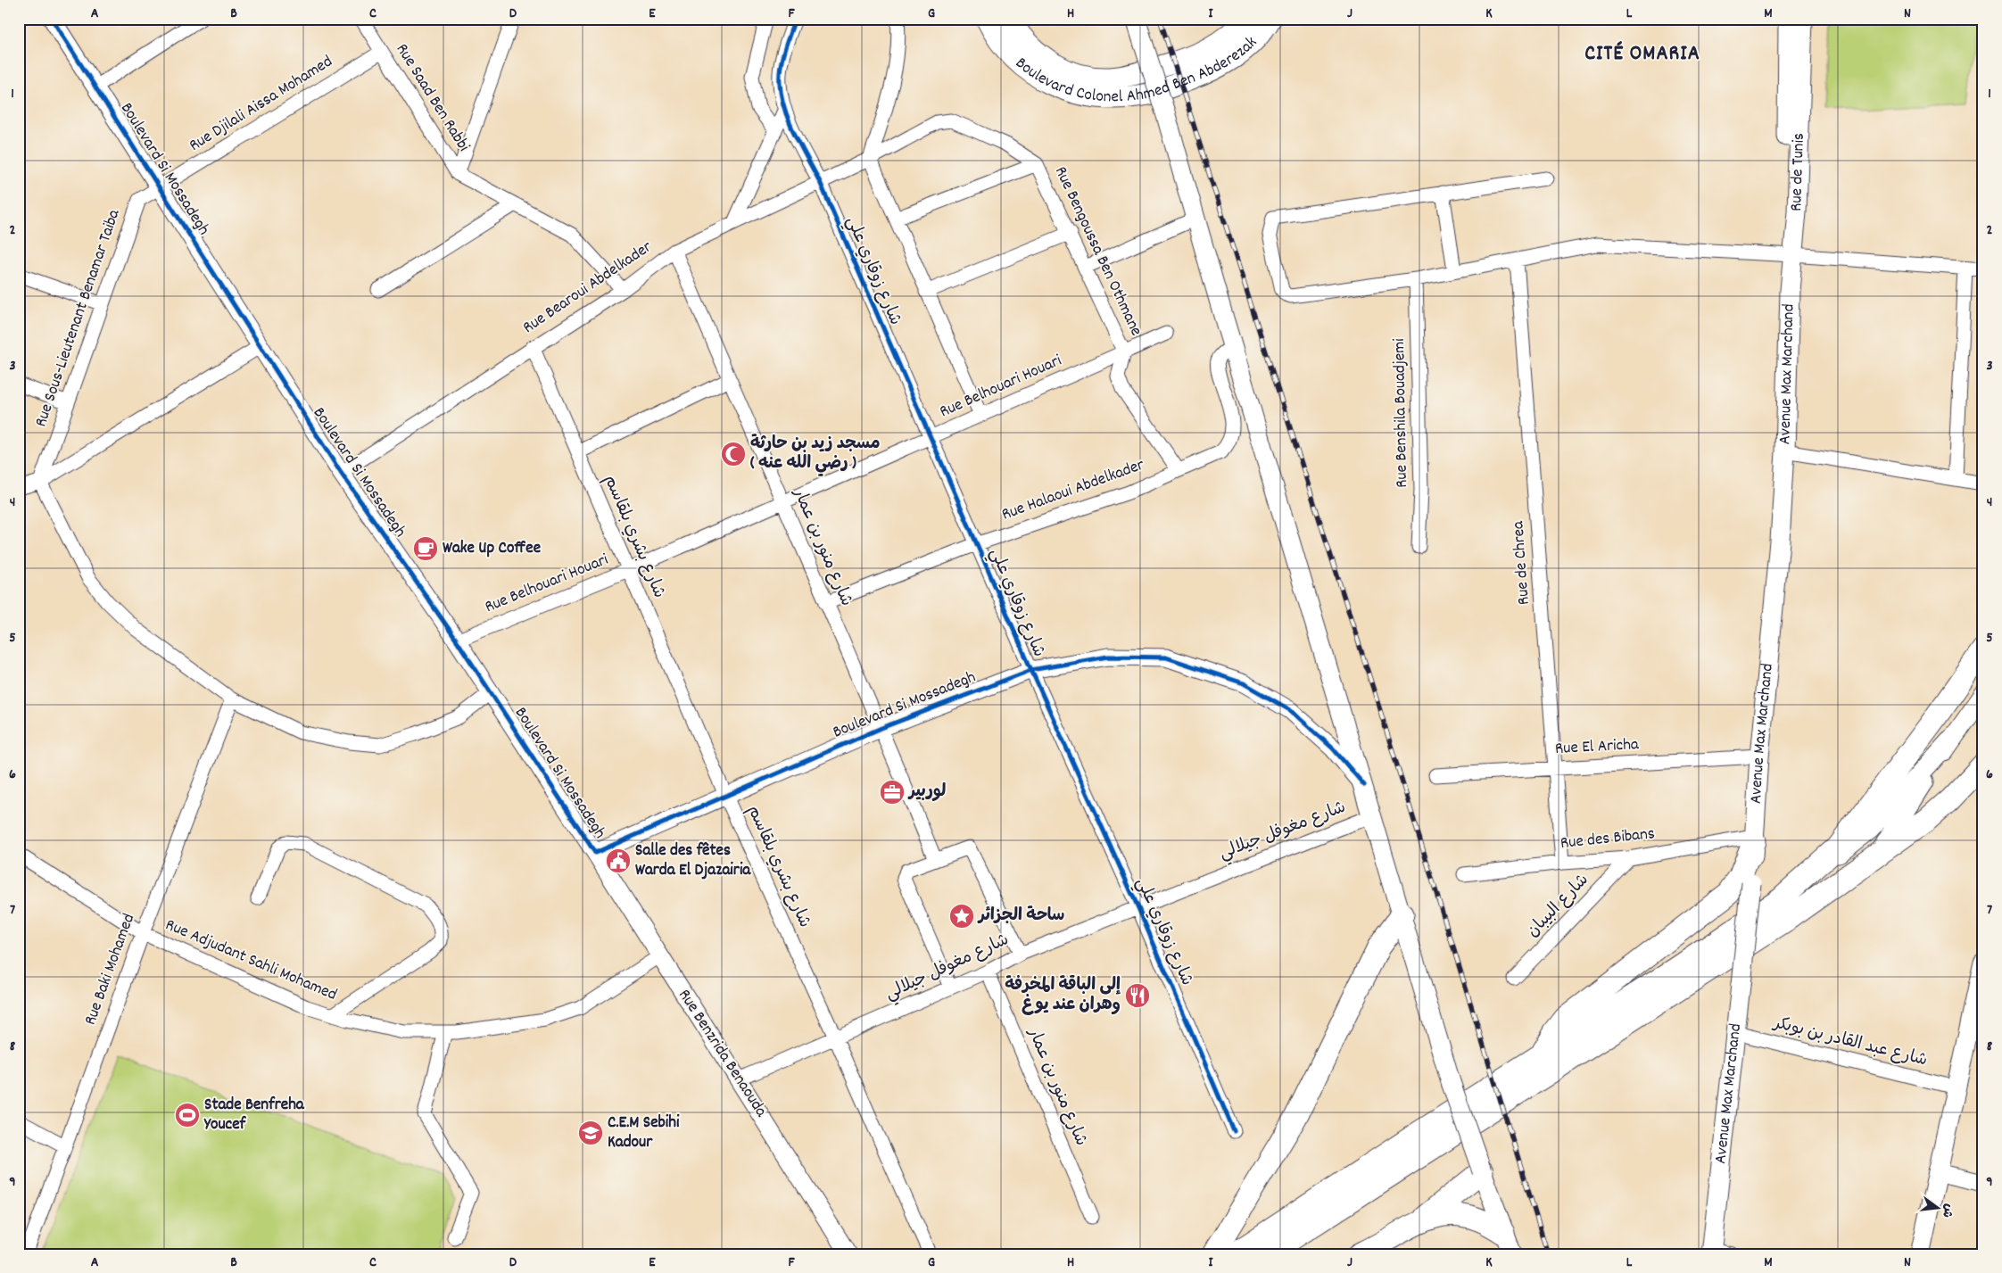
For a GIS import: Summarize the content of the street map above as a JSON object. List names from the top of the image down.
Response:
{
  "streets": {
    "main road": ["Boulevard Colonel Ahmed Ben Abderezak", "Rue de Tunis", "Avenue Max Marchand"],
    "street": [
      "Rue Saad Ben Rabbi",
      "Rue Djilali Aissa Mohamed",
      "Boulevard Si Mossadegh",
      "Rue Bengoussa Ben Othmane",
      "شارع زوقاري علي",
      "Rue Bearoui Abdelkader",
      "Rue Sous-Lieutenant Benamar Taiba",
      "Rue Belhouari Houari",
      "Rue Benshila Bouadjemi",
      "Rue Halaoui Abdelkader",
      "شارع بشري بلقاسم",
      "شارع منور بن عمار",
      "Rue de Chrea",
      "Rue El Aricha",
      "شارع مغوفل جيلالي",
      "Rue des Bibans",
      "شارع البيبان",
      "Rue Adjudant Sahli Mohamed",
      "Rue Baki Mohamed",
      "شارع عبد القادر بن بوبكر",
      "Rue Benzrida Benaouda"
    ]
  },
  "crossings": [
    ["Rue Saad Ben Rabbi", "Rue Djilali Aissa Mohamed"],
    ["Rue Djilali Aissa Mohamed", "Boulevard Si Mossadegh"],
    ["Rue Djilali Aissa Mohamed", "Rue Sous-Lieutenant Benamar Taiba"],
    ["Rue de Tunis", "Avenue Max Marchand"],
    ["Boulevard Si Mossadegh", "شارع زوقاري علي"],
    ["Boulevard Si Mossadegh", "Rue Bearoui Abdelkader"],
    ["Boulevard Si Mossadegh", "Rue Sous-Lieutenant Benamar Taiba"],
    ["Boulevard Si Mossadegh", "Rue Belhouari Houari"],
    ["Boulevard Si Mossadegh", "شارع بشري بلقاسم"],
    ["Boulevard Si Mossadegh", "شارع منور بن عمار"],
    ["Boulevard Si Mossadegh", "Rue Benzrida Benaouda"],
    ["Rue Bengoussa Ben Othmane", "Rue Bearoui Abdelkader"],
    ["Rue Bengoussa Ben Othmane", "Rue Belhouari Houari"],
    ["Rue Bengoussa Ben Othmane", "Rue Halaoui Abdelkader"],
    ["شارع زوقاري علي", "Rue Bearoui Abdelkader"],
    ["شارع زوقاري علي", "Rue Belhouari Houari"],
    ["شارع زوقاري علي", "Rue Halaoui Abdelkader"],
    ["شارع زوقاري علي", "شارع مغوفل جيلالي"],
    ["Rue Bearoui Abdelkader", "شارع بشري بلقاسم"],
    ["Rue Bearoui Abdelkader", "شارع منور بن عمار"],
    ["Avenue Max Marchand", "Rue El Aricha"],
    ["Avenue Max Marchand", "Rue des Bibans"],
    ["Avenue Max Marchand", "شارع عبد القادر بن بوبكر"],
    ["Rue Belhouari Houari", "شارع بشري بلقاسم"],
    ["Rue Belhouari Houari", "شارع منور بن عمار"],
    ["Rue Halaoui Abdelkader", "شارع منور بن عمار"],
    ["شارع بشري بلقاسم", "شارع مغوفل جيلالي"],
    ["شارع منور بن عمار", "شارع مغوفل جيلالي"],
    ["Rue de Chrea", "Rue El Aricha"],
    ["Rue de Chrea", "Rue des Bibans"],
    ["شارع مغوفل جيلالي", "Rue Benzrida Benaouda"],
    ["Rue des Bibans", "شارع البيبان"],
    ["Rue Adjudant Sahli Mohamed", "Rue Baki Mohamed"],
    ["Rue Adjudant Sahli Mohamed", "Rue Benzrida Benaouda"]
  ],
  "districts": ["CITÉ OMARIA"],
  "places": {
    "mosque": ["مسجد زيد بن حارثة ( رضي الله عنه )"],
    "cafe": ["Wake Up Coffee"],
    "office": ["لوربير"],
    "public building": ["Salle des fêtes Warda El Djazairia"],
    "place": ["ساحة الجزائر"],
    "restaurant": ["إلى الباقة المخرفة وهران عند يوغ"],
    "sports": ["Stade Benfreha Youcef"],
    "school or university": ["C.E.M Sebihi Kadour"]
  },
  "north": "right",
  "grid": {
    "columns": [
      "A",
      "B",
      "C",
      "D",
      "E",
      "F",
      "G",
      "H",
      "I",
      "J",
      "K",
      "L",
      "M",
      "N"
    ],
    "rows": [
      "1",
      "2",
      "3",
      "4",
      "5",
      "6",
      "7",
      "8",
      "9"
    ]
  }
}
